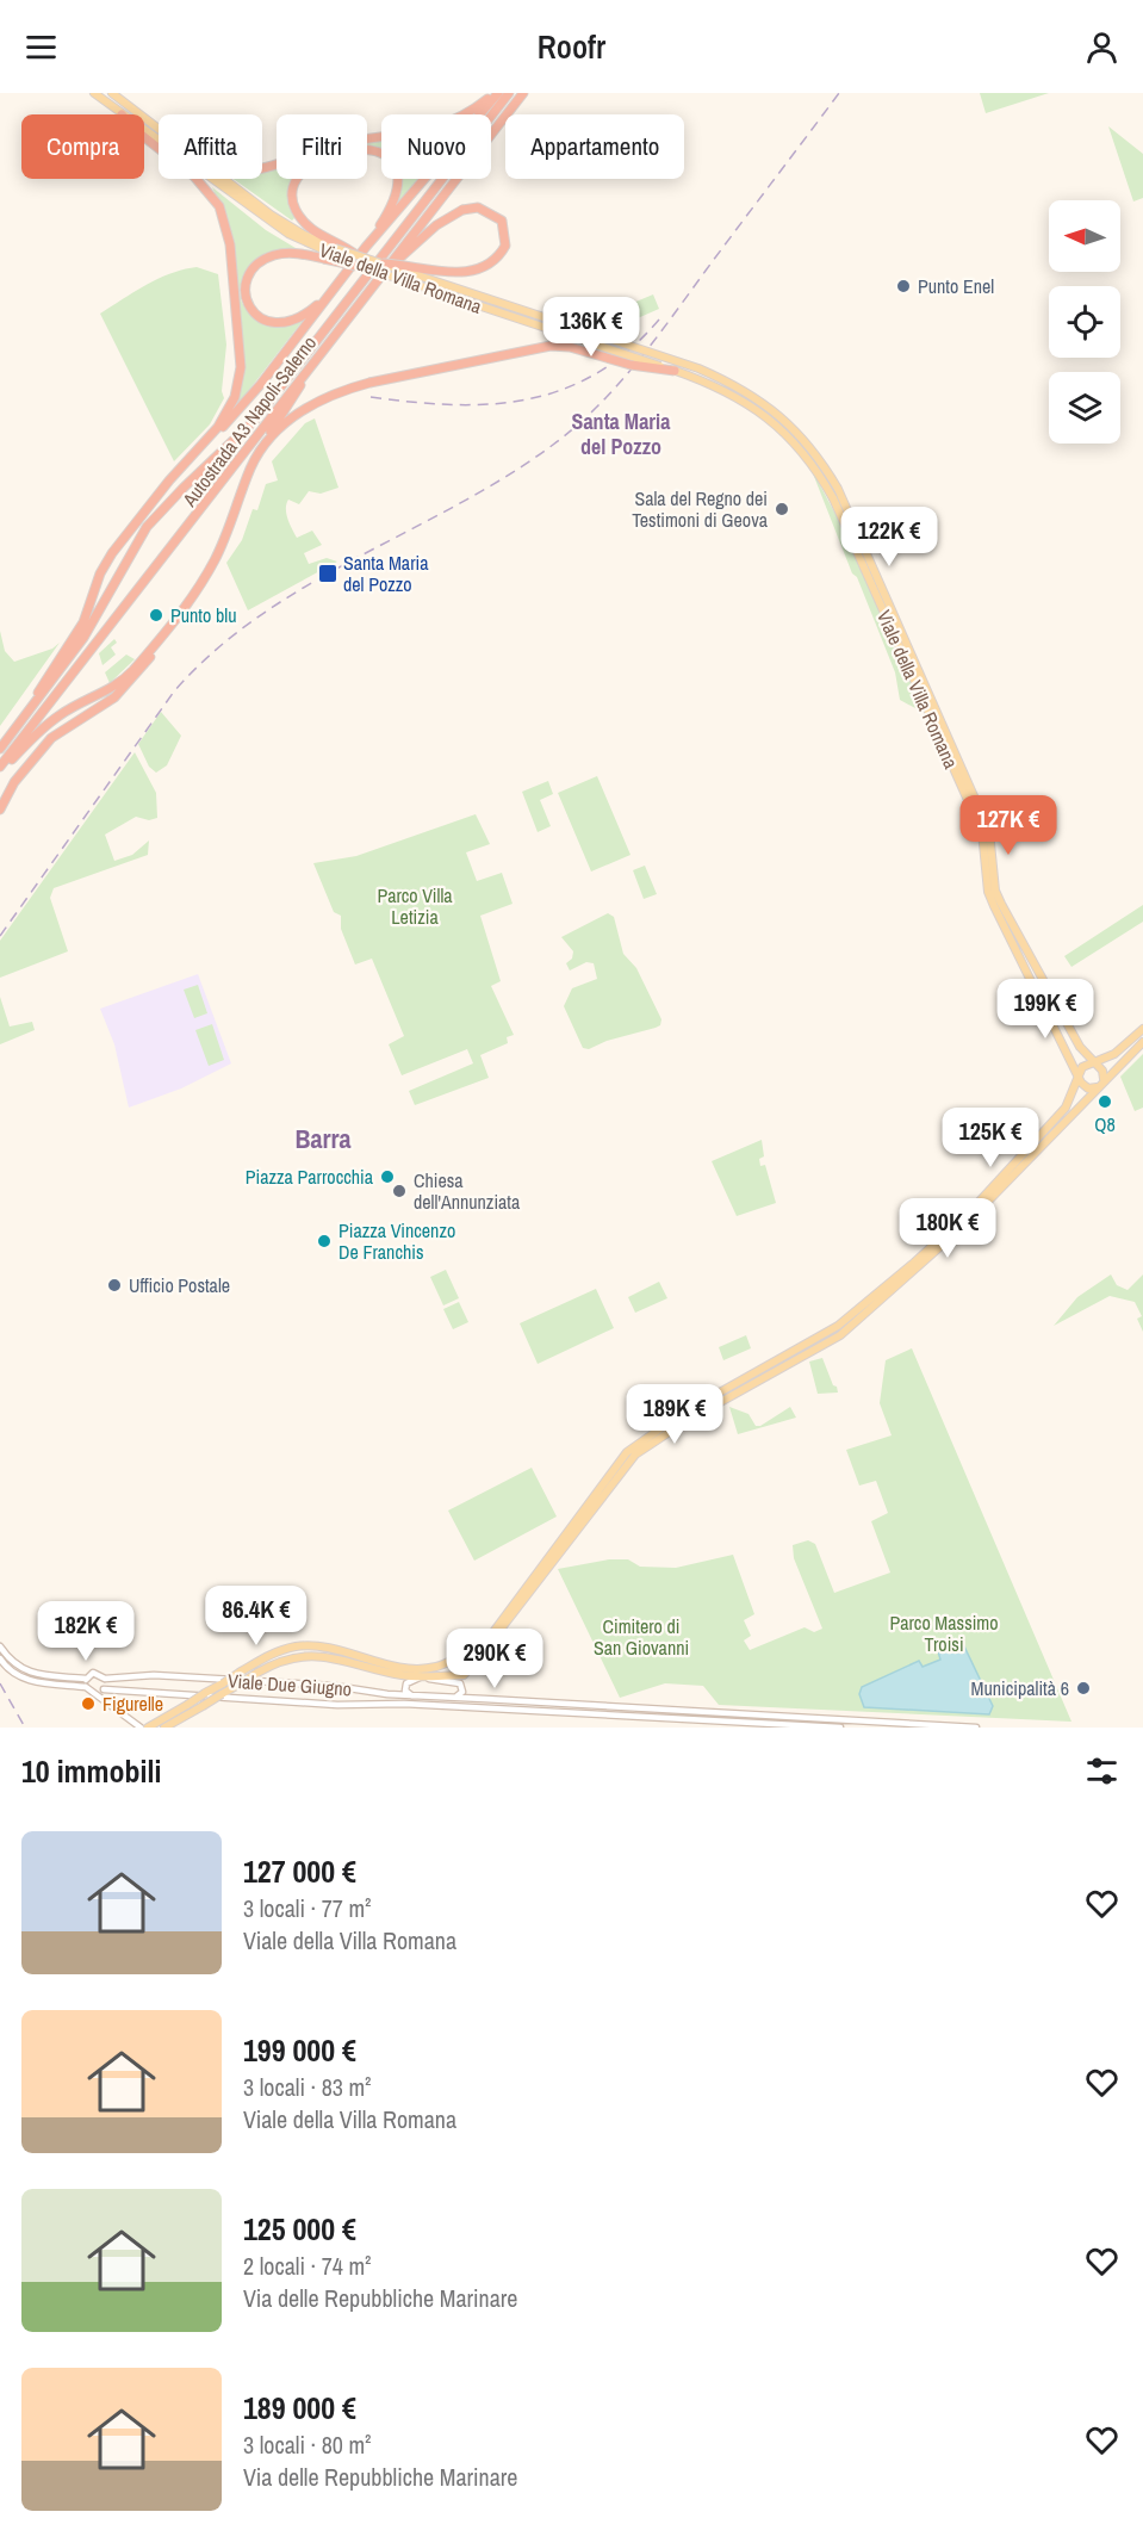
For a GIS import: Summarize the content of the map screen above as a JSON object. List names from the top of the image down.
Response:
{
  "streets": {
    "highway": ["Autostrada A3 Napoli-Salerno"],
    "main road": ["Viale della Villa Romana"],
    "street": ["Viale Due Giugno"]
  },
  "crossings": [
    ["Viale della Villa Romana", "Autostrada A3 Napoli-Salerno"]
  ],
  "districts": ["Santa Maria del Pozzo", "Barra"],
  "parks": ["Parco Villa Letizia", "Parco Massimo Troisi", "Cimitero di San Giovanni"],
  "places": {
    "other": [
      "Punto Enel",
      "Sala del Regno dei Testimoni di Geova",
      "Punto blu",
      "Q8",
      "Piazza Parrocchia",
      "Chiesa dell'Annunziata",
      "Piazza Vincenzo De Franchis",
      "Ufficio Postale",
      "Municipalità 6",
      "Figurelle"
    ],
    "transit": ["Santa Maria del Pozzo"]
  },
  "north": "left",
  "page": {
    "header": "Roofr",
    "chip": [
      "Compra",
      "Affitta",
      "Filtri",
      "Nuovo",
      "Appartamento"
    ],
    "price": [
      "136K €",
      "122K €",
      "127K €",
      "199K €",
      "125K €",
      "180K €",
      "189K €",
      "86.4K €",
      "182K €",
      "290K €"
    ],
    "heading": "10 immobili",
    "list": [
      {
        "name": "127 000 €",
        "note": "3 locali · 77 m² · Viale della Villa Romana"
      },
      {
        "name": "199 000 €",
        "note": "3 locali · 83 m² · Viale della Villa Romana"
      },
      {
        "name": "125 000 €",
        "note": "2 locali · 74 m² · Via delle Repubbliche Marinare"
      },
      {
        "name": "189 000 €",
        "note": "3 locali · 80 m² · Via delle Repubbliche Marinare"
      }
    ]
  }
}
